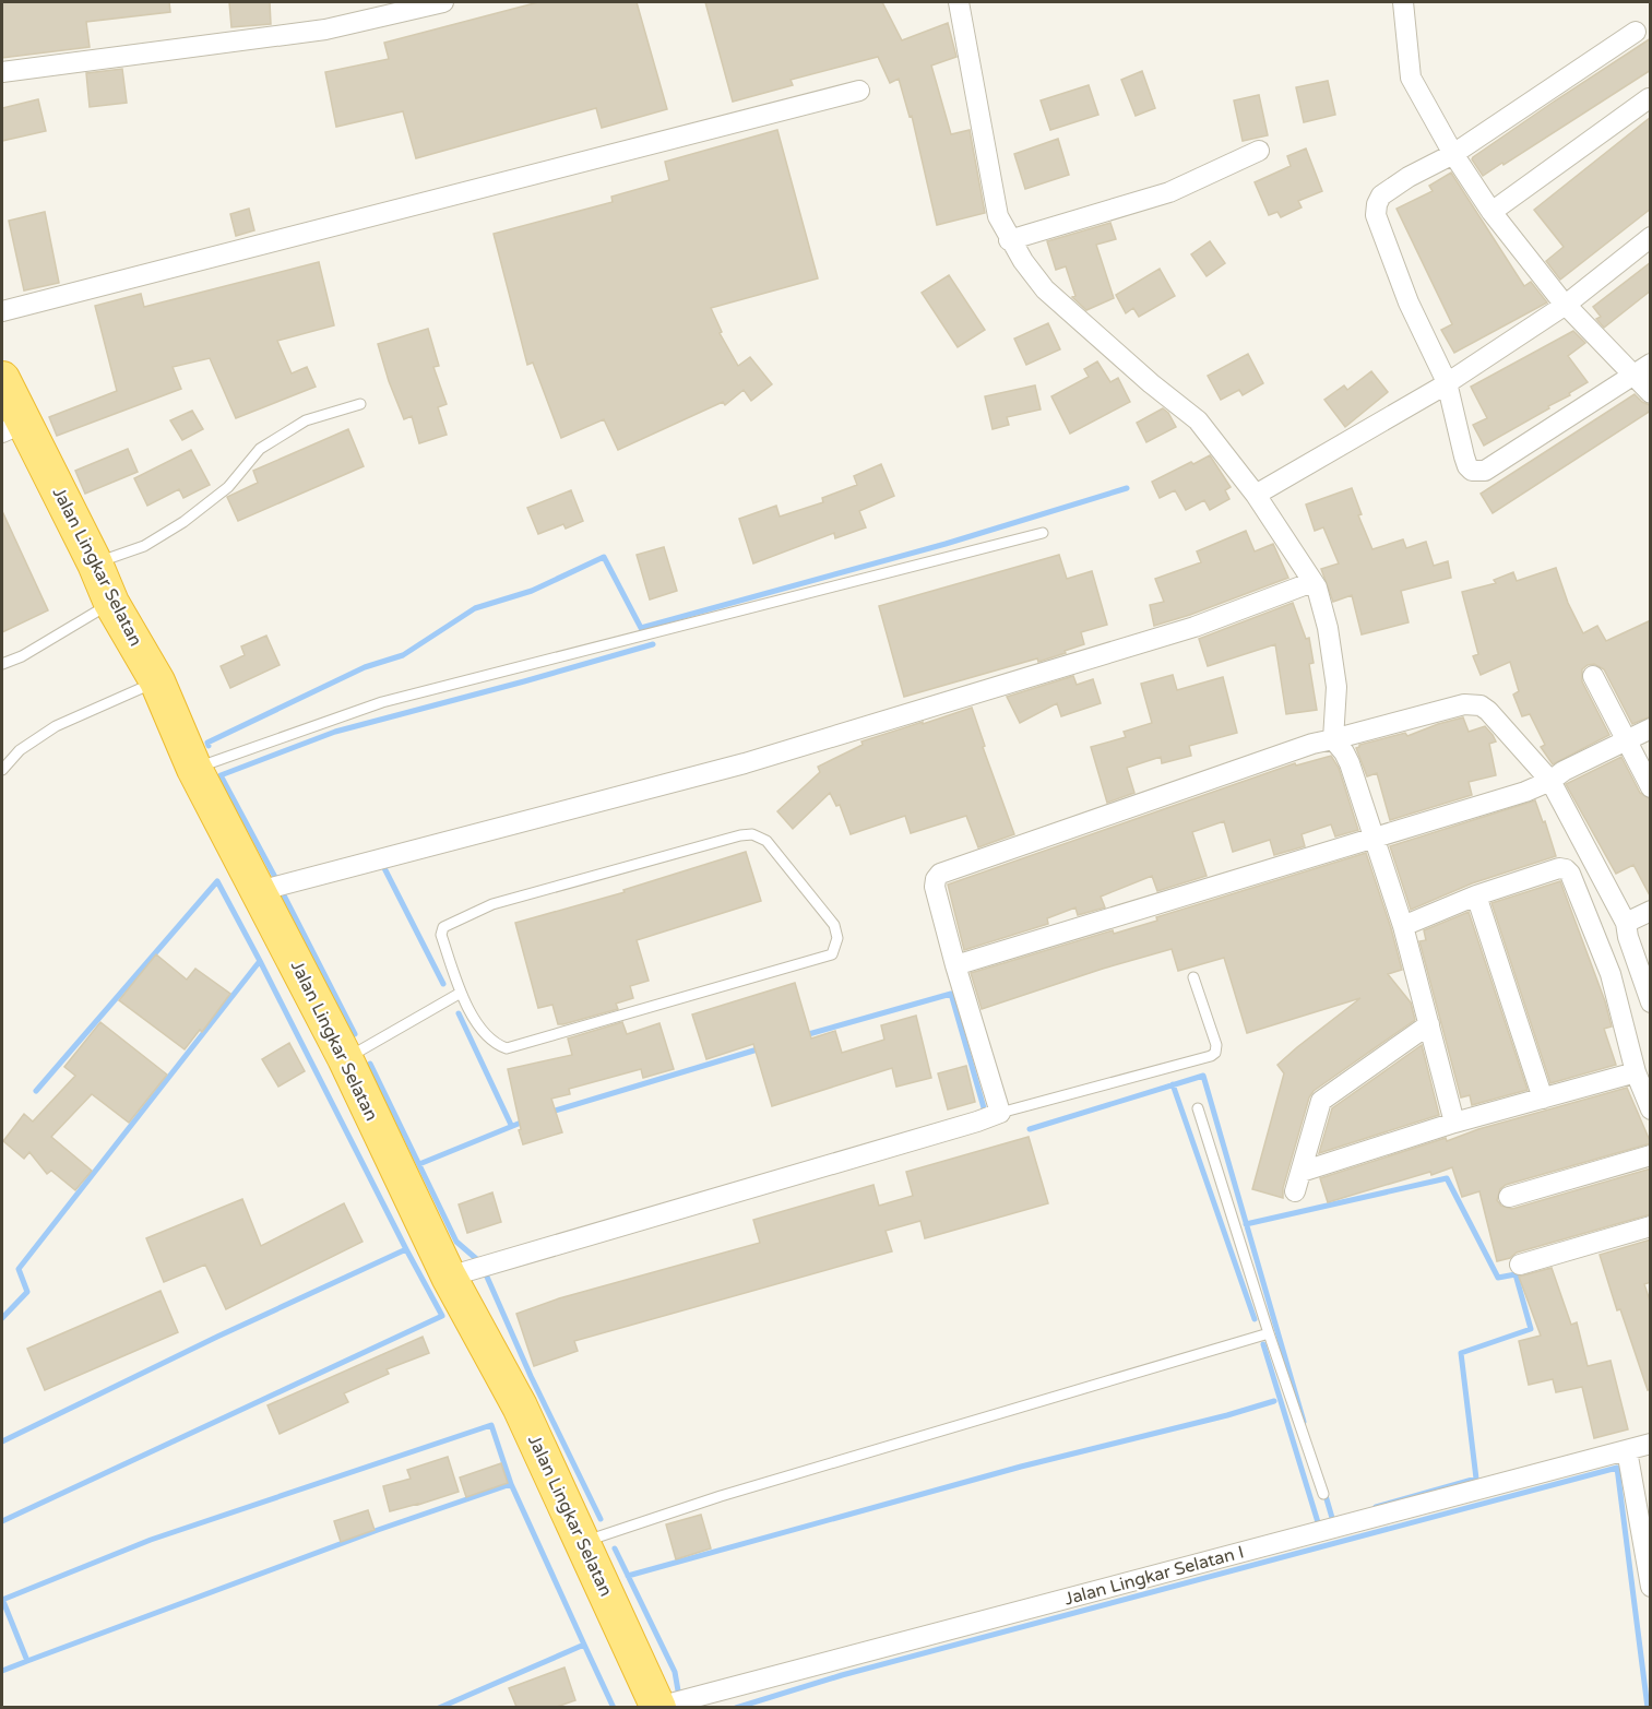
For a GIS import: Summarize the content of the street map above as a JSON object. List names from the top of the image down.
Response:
{
  "streets": {
    "highway": ["Jalan Lingkar Selatan"],
    "street": ["Jalan Lingkar Selatan I"]
  },
  "crossings": [
    ["Jalan Lingkar Selatan", "Jalan Lingkar Selatan I"]
  ]
}
